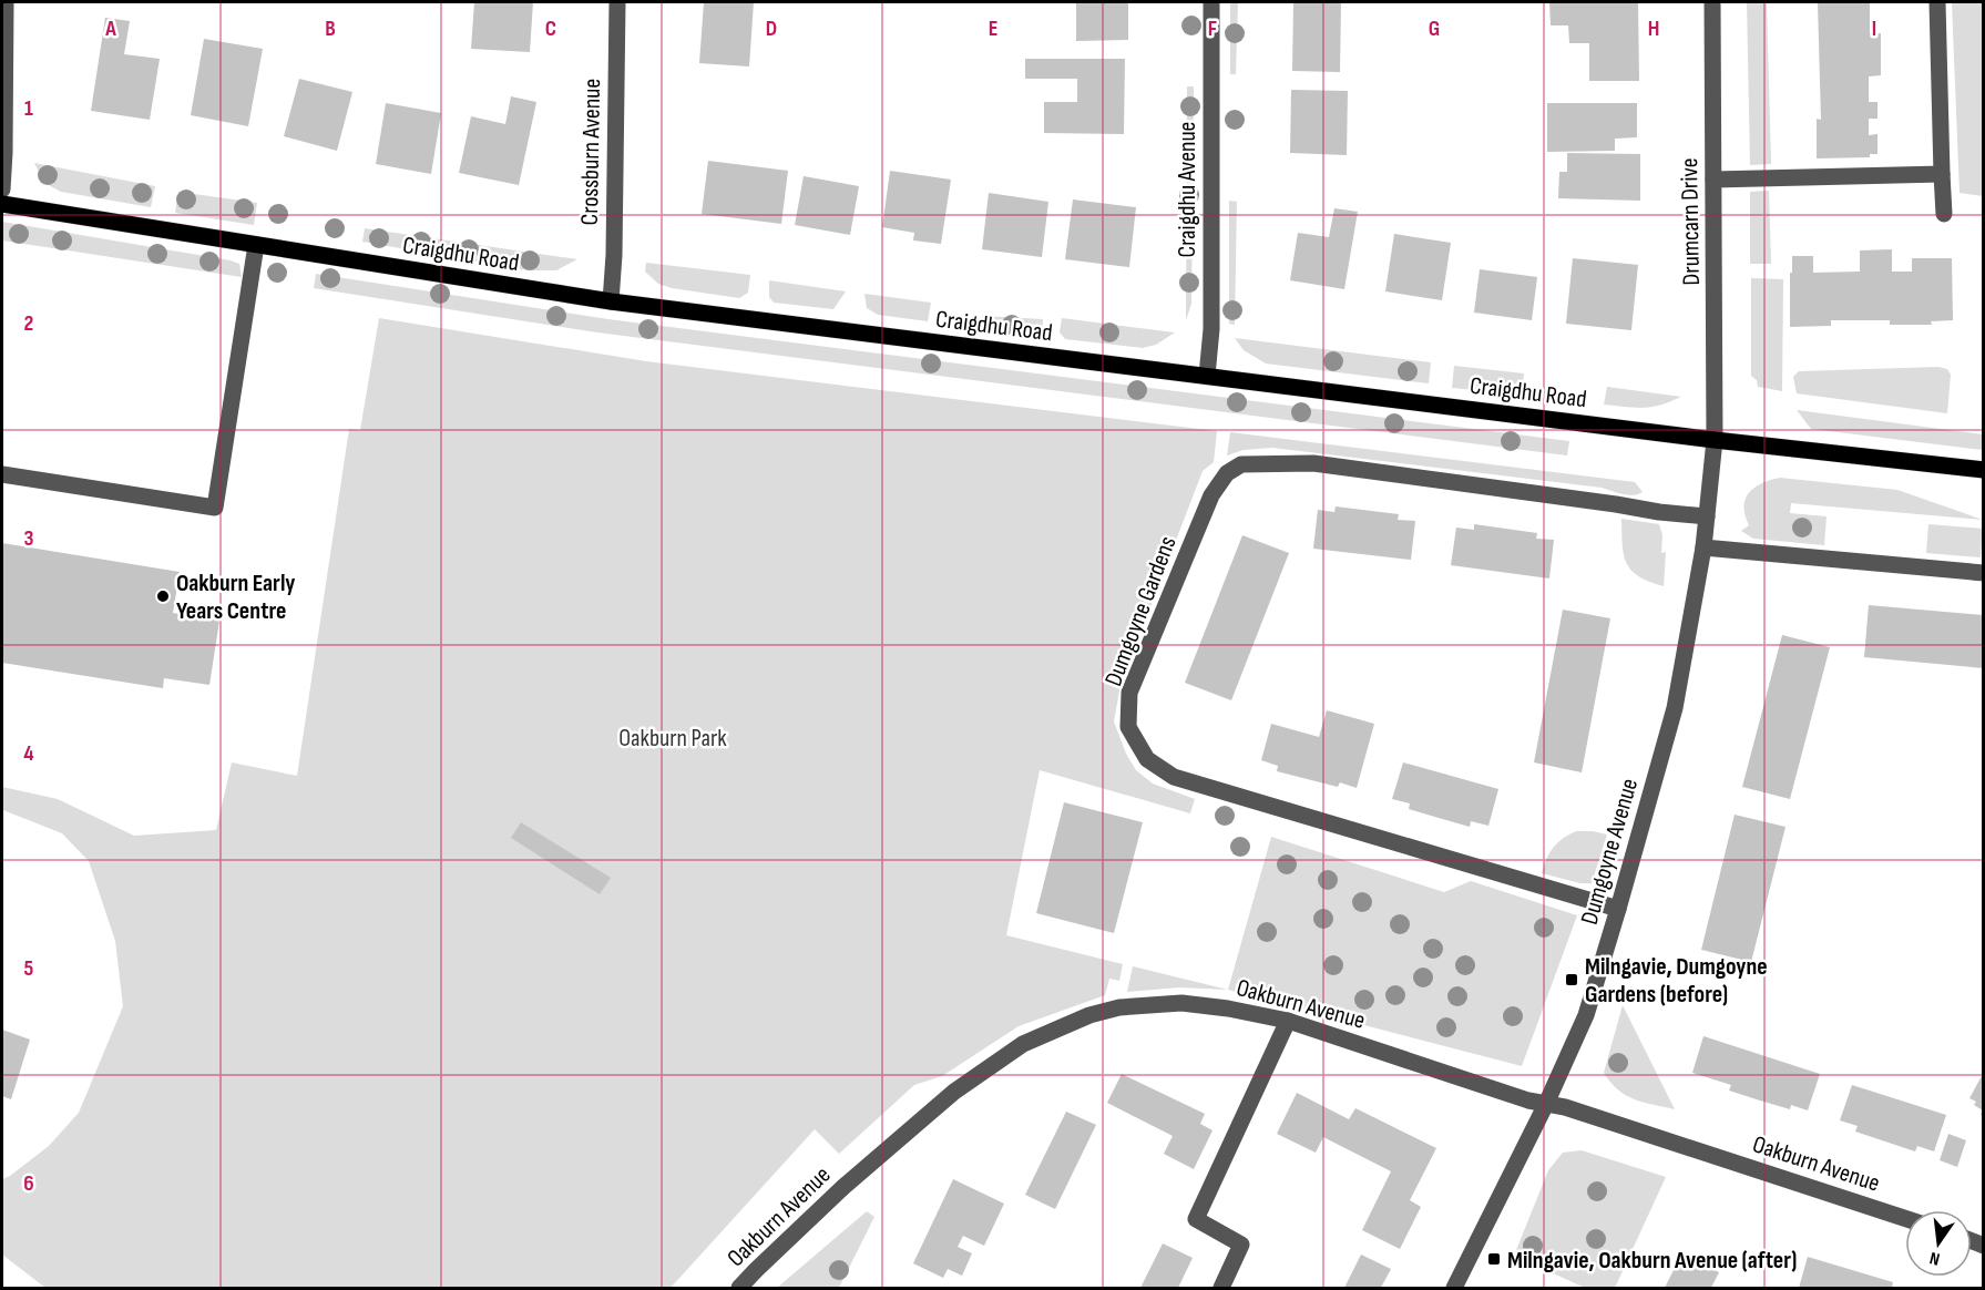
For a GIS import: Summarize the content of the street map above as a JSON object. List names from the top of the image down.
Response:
{
  "streets": {
    "main road": ["Craigdhu Road"],
    "street": [
      "Crossburn Avenue",
      "Craigdhu Avenue",
      "Drumcarn Drive",
      "Dumgoyne Gardens",
      "Dumgoyne Avenue",
      "Oakburn Avenue"
    ]
  },
  "crossings": [
    ["Crossburn Avenue", "Craigdhu Road"],
    ["Craigdhu Avenue", "Craigdhu Road"],
    ["Drumcarn Drive", "Craigdhu Road"],
    ["Drumcarn Drive", "Dumgoyne Avenue"],
    ["Craigdhu Road", "Dumgoyne Avenue"],
    ["Dumgoyne Gardens", "Dumgoyne Avenue"],
    ["Dumgoyne Avenue", "Oakburn Avenue"]
  ],
  "parks": ["Oakburn Park"],
  "places": {
    "other": ["Oakburn Early Years Centre"],
    "transit": ["Milngavie, Dumgoyne Gardens (before)", "Milngavie, Oakburn Avenue (after)"]
  },
  "north": "bottom",
  "grid": {
    "columns": [
      "A",
      "B",
      "C",
      "D",
      "E",
      "F",
      "G",
      "H",
      "I"
    ],
    "rows": [
      "1",
      "2",
      "3",
      "4",
      "5",
      "6"
    ]
  }
}
